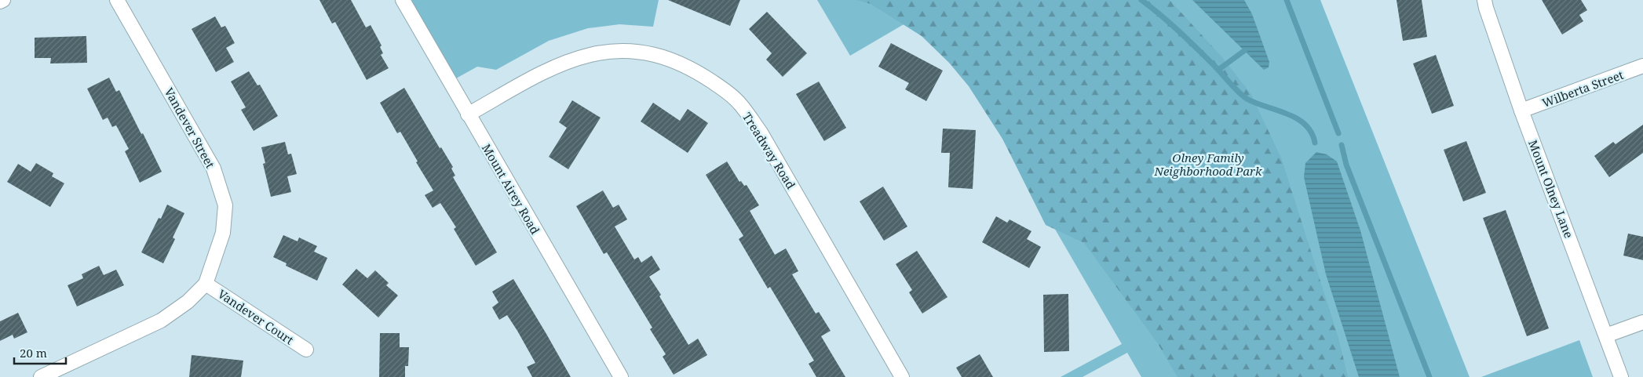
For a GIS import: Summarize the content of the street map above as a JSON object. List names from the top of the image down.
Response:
{
  "streets": {
    "street": [
      "Wilberta Street",
      "Vandever Street",
      "Treadway Road",
      "Mount Airey Road",
      "Mount Olney Lane",
      "Vandever Court"
    ]
  },
  "crossings": [
    ["Wilberta Street", "Mount Olney Lane"],
    ["Vandever Street", "Vandever Court"],
    ["Treadway Road", "Mount Airey Road"]
  ],
  "parks": ["Olney Family Neighborhood Park"],
  "scale_bar": "20 m"
}
